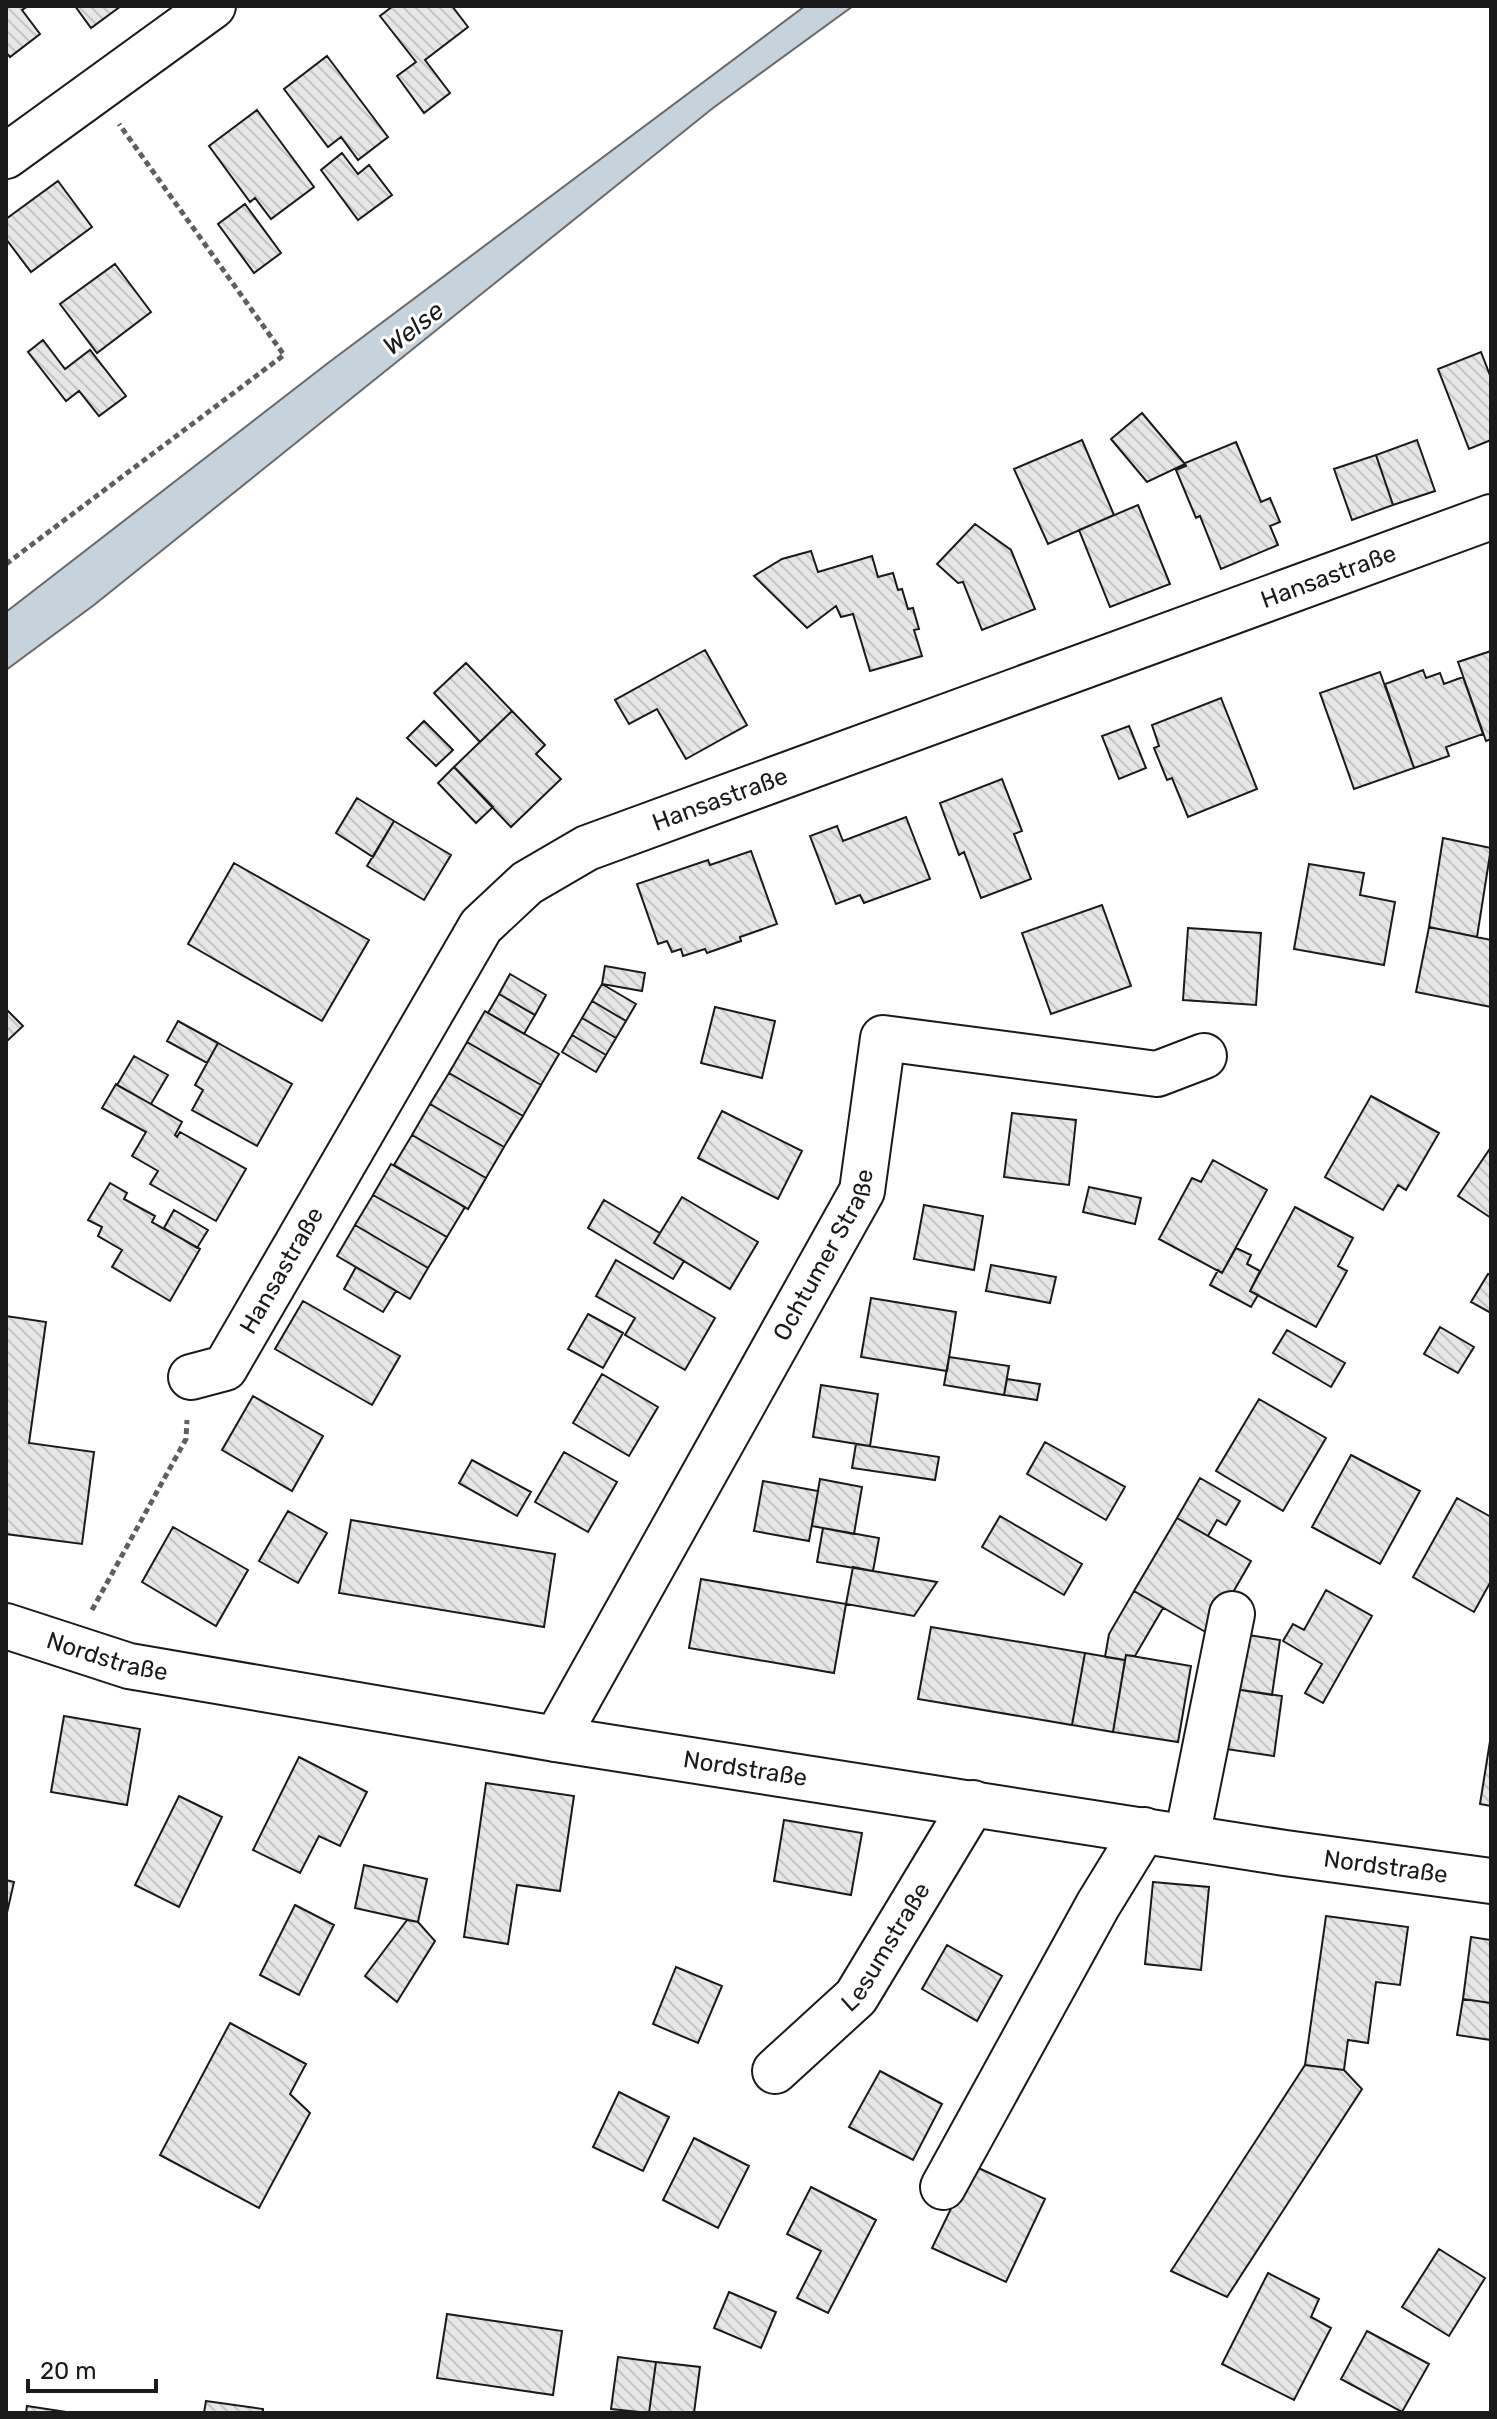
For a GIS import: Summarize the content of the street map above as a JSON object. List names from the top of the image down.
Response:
{
  "streets": {
    "street": [
      "Hansastraße",
      "Ochtumer Straße",
      "Nordstraße",
      "Lesumstraße"
    ]
  },
  "crossings": [
    ["Ochtumer Straße", "Nordstraße"],
    ["Nordstraße", "Lesumstraße"]
  ],
  "water": ["Welse"],
  "scale_bar": "20 m"
}
